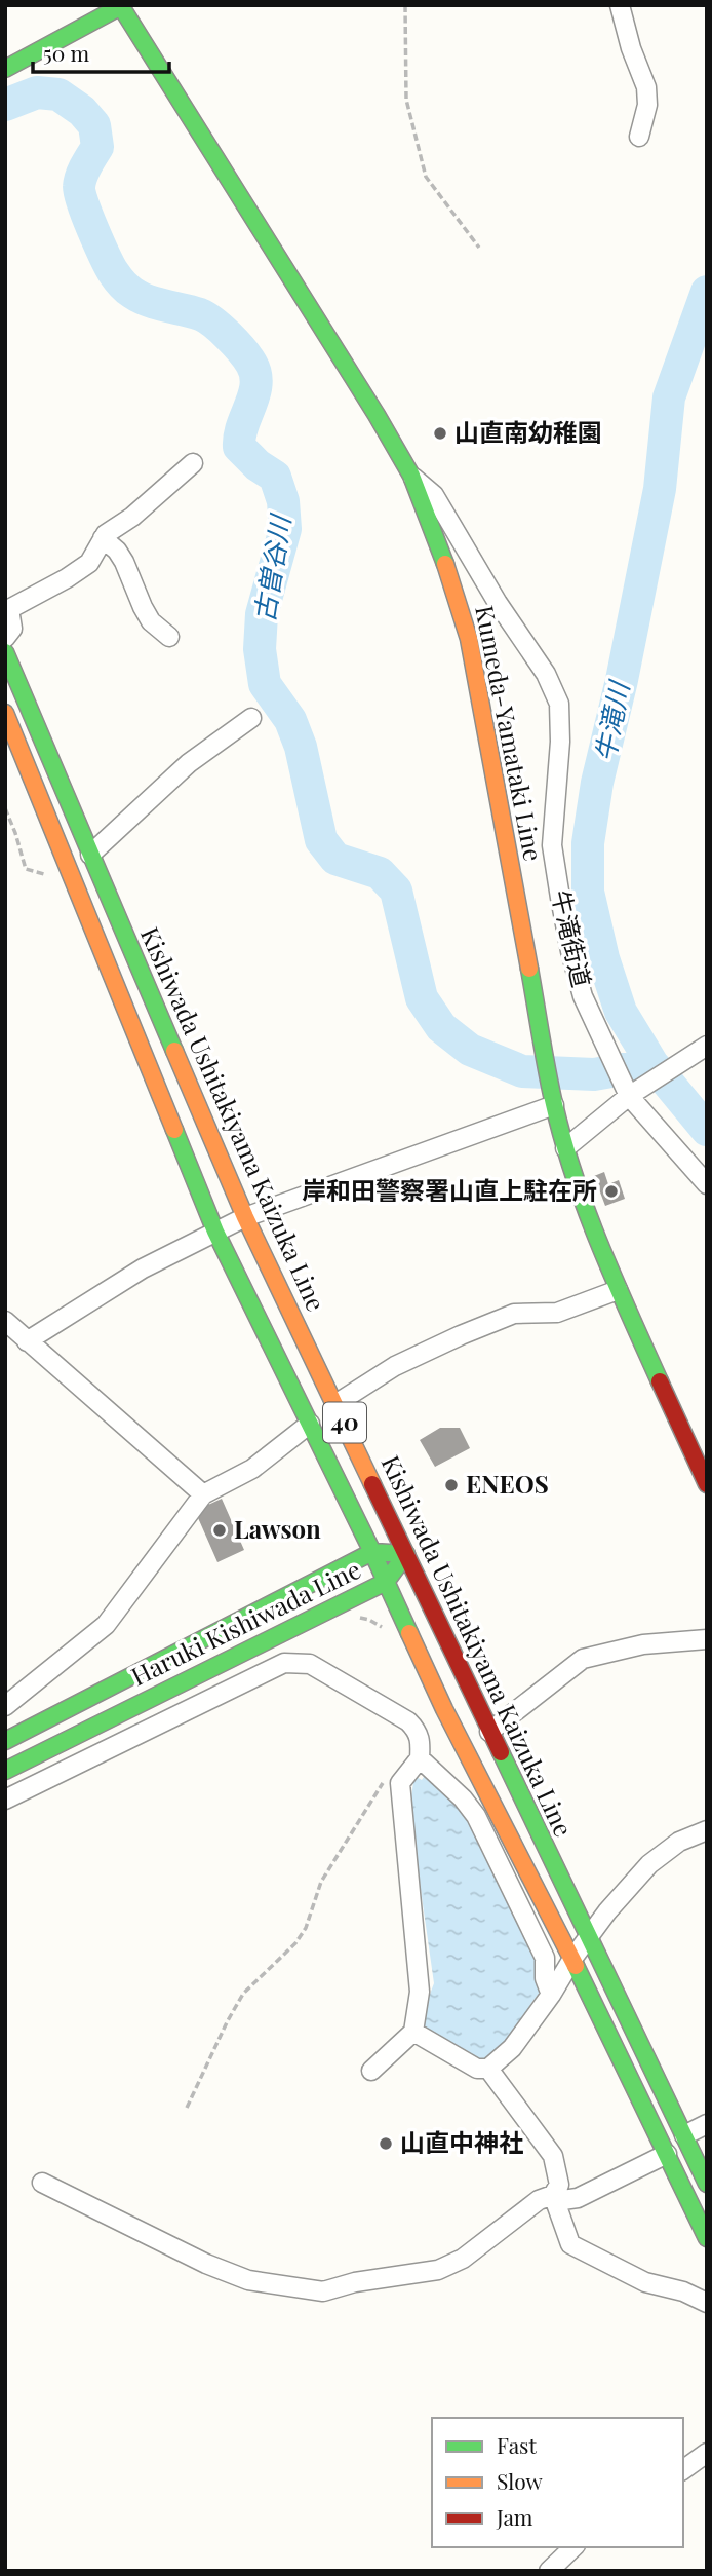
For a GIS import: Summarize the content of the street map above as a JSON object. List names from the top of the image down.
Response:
{
  "streets": {
    "main road": [
      "Kumeda-Yamataki Line",
      "Kishiwada Ushitakiyama Kaizuka Line",
      "40",
      "Haruki Kishiwada Line"
    ],
    "street": ["牛滝街道"]
  },
  "crossings": [
    ["Kumeda-Yamataki Line", "牛滝街道"],
    ["Kishiwada Ushitakiyama Kaizuka Line", "Haruki Kishiwada Line"]
  ],
  "water": ["古曽谷川", "牛滝川"],
  "places": [
    "山直南幼稚園",
    "岸和田警察署山直上駐在所",
    "ENEOS",
    "Lawson",
    "山直中神社"
  ],
  "legend": ["Fast", "Slow", "Jam"],
  "scale_bar": "50 m"
}
